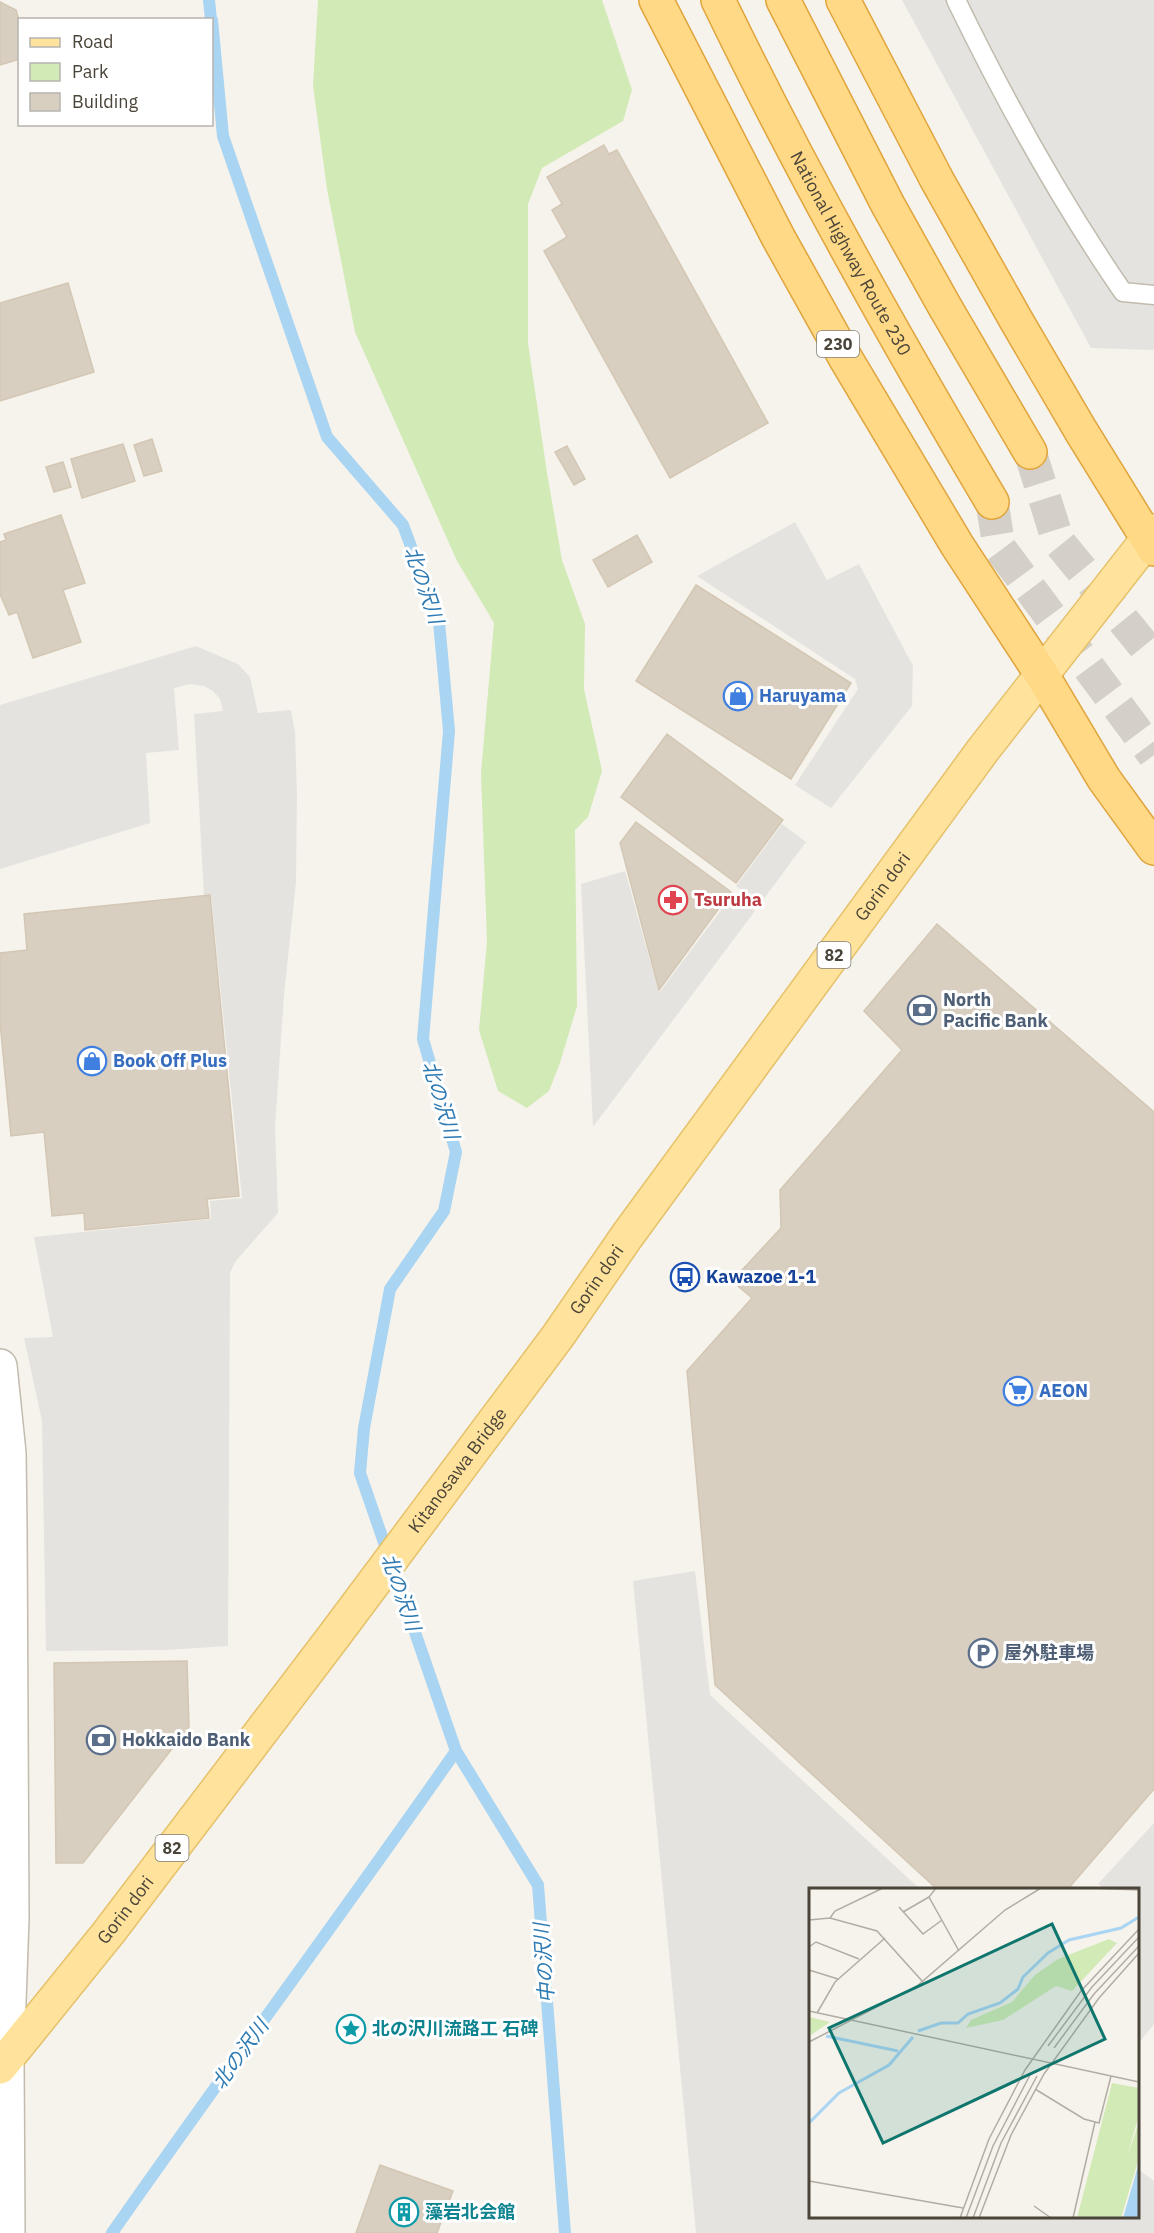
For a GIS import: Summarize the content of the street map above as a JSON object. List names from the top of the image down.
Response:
{
  "streets": {
    "highway": ["National Highway Route 230", "230"],
    "main road": ["Gorin dori", "82", "Kitanosawa Bridge"]
  },
  "crossings": [
    ["230", "Gorin dori"],
    ["Gorin dori", "Kitanosawa Bridge"]
  ],
  "water": ["北の沢川", "中の沢川"],
  "places": {
    "shop": ["Haruyama", "Book Off Plus"],
    "pharmacy": ["Tsuruha"],
    "bank": ["North Pacific Bank", "Hokkaido Bank"],
    "bus stop": ["Kawazoe 1-1"],
    "supermarket": ["AEON"],
    "parking": ["屋外駐車場"],
    "place": ["北の沢川流路工 石碑"],
    "building": ["藻岩北会館"]
  },
  "legend": ["Road", "Park", "Building"]
}
